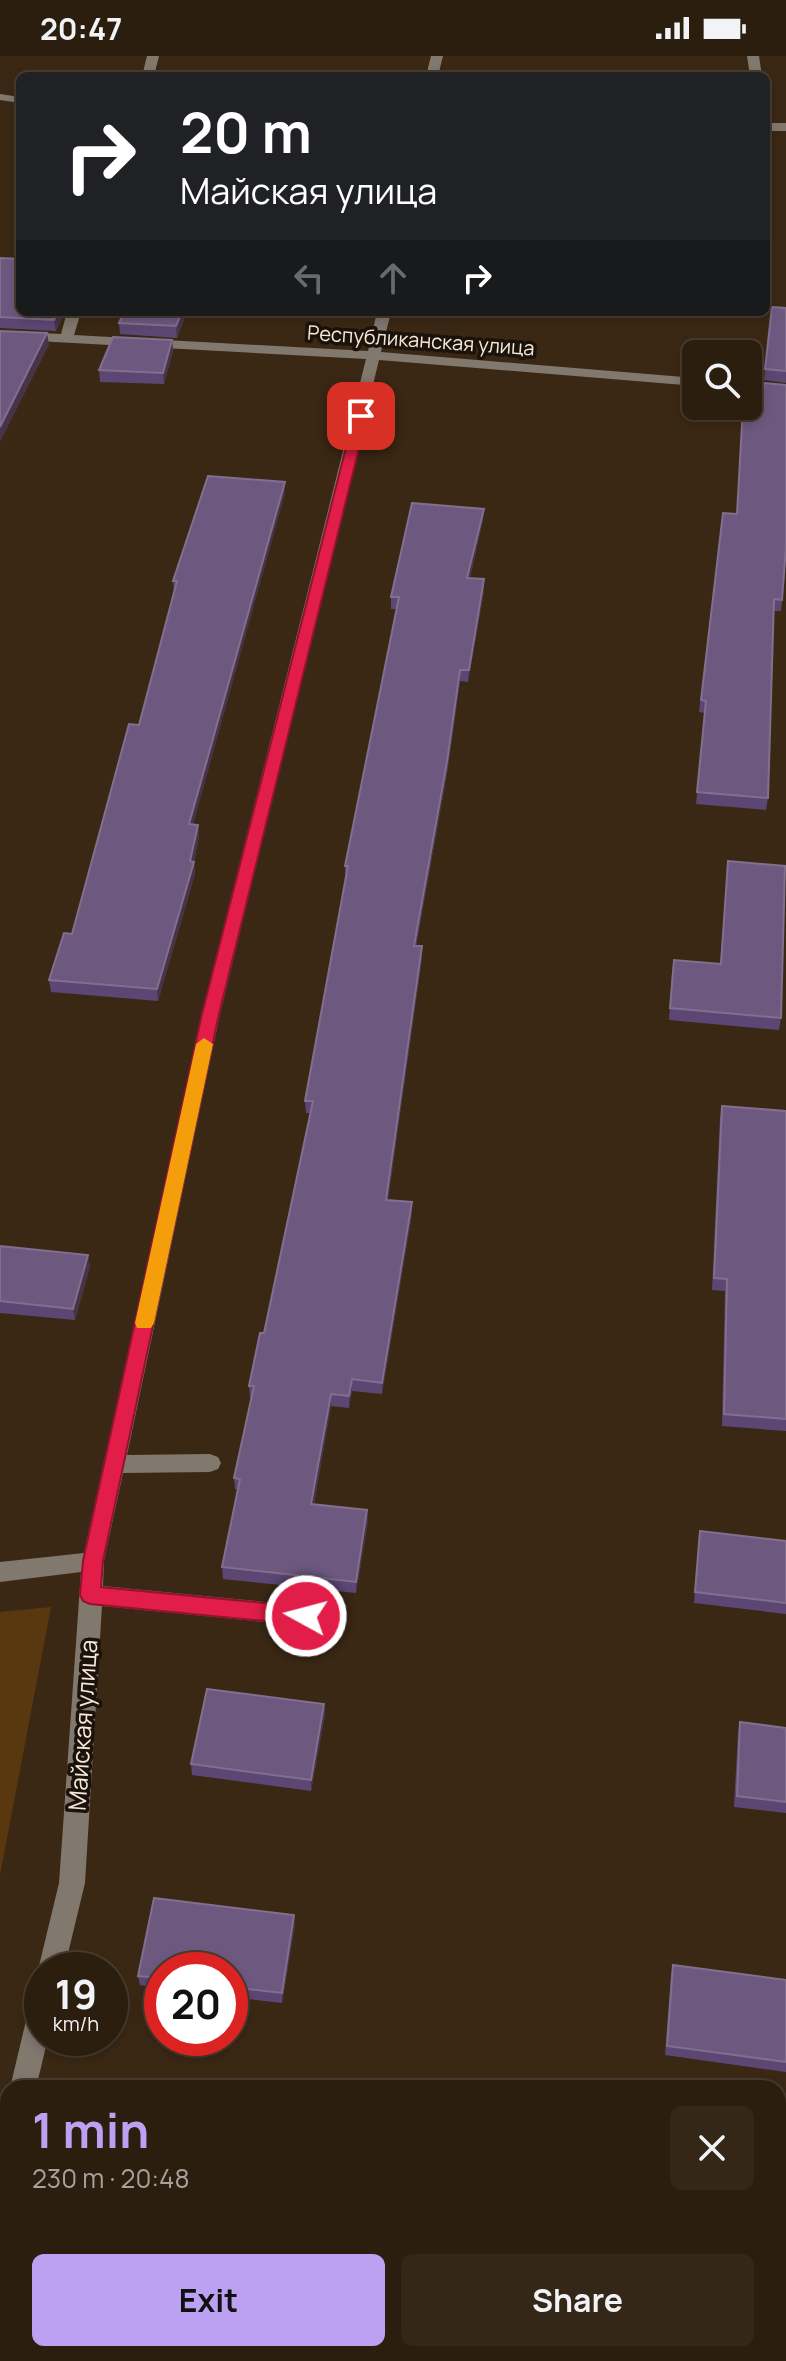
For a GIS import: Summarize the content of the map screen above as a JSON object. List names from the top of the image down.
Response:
{
  "streets": {
    "street": ["Республиканская улица", "Майская улица"]
  },
  "crossings": [
    ["Республиканская улица", "Майская улица"]
  ],
  "page": {
    "status": "20:47",
    "turn": ["20 m", "Майская улица"],
    "speed": "19 km/h",
    "limit": "20",
    "heading": ["1 min", "230 m · 20:48"],
    "buttons": ["Exit", "Share"]
  }
}
